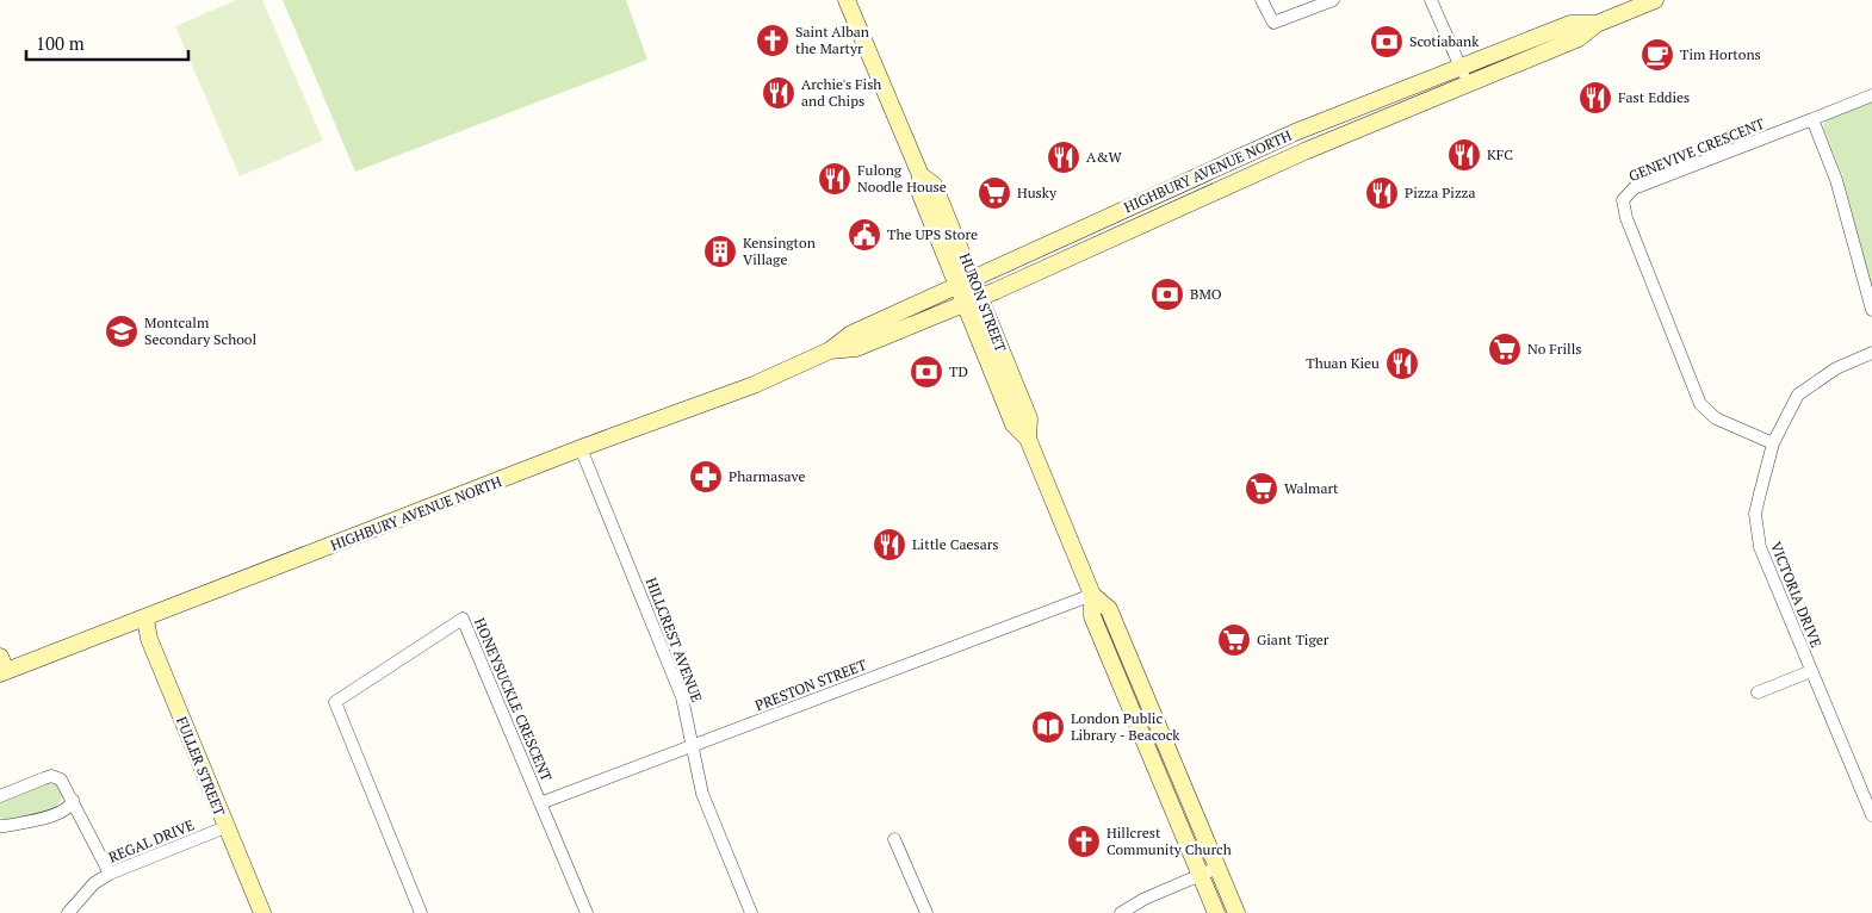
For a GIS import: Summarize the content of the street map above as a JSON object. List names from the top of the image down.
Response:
{
  "streets": {
    "main road": ["HIGHBURY AVENUE NORTH", "HURON STREET", "FULLER STREET"],
    "street": [
      "GENEVIVE CRESCENT",
      "VICTORIA DRIVE",
      "HILLCREST AVENUE",
      "PRESTON STREET",
      "HONEYSUCKLE CRESCENT",
      "REGAL DRIVE"
    ]
  },
  "crossings": [
    ["GENEVIVE CRESCENT", "VICTORIA DRIVE"],
    ["HIGHBURY AVENUE NORTH", "HURON STREET"],
    ["HIGHBURY AVENUE NORTH", "HILLCREST AVENUE"],
    ["HIGHBURY AVENUE NORTH", "FULLER STREET"],
    ["HURON STREET", "PRESTON STREET"],
    ["HILLCREST AVENUE", "PRESTON STREET"],
    ["PRESTON STREET", "HONEYSUCKLE CRESCENT"],
    ["FULLER STREET", "REGAL DRIVE"]
  ],
  "places": {
    "church": ["Saint Alban the Martyr", "Hillcrest Community Church"],
    "bank": ["Scotiabank", "BMO", "TD"],
    "cafe": ["Tim Hortons"],
    "restaurant": [
      "Archie's Fish and Chips",
      "Fast Eddies",
      "KFC",
      "A&W",
      "Fulong Noodle House",
      "Pizza Pizza",
      "Thuan Kieu",
      "Little Caesars"
    ],
    "supermarket": [
      "Husky",
      "No Frills",
      "Walmart",
      "Giant Tiger"
    ],
    "public building": ["The UPS Store"],
    "building": ["Kensington Village"],
    "school or university": ["Montcalm Secondary School"],
    "pharmacy": ["Pharmasave"],
    "library": ["London Public Library - Beacock"]
  },
  "scale_bar": "100 m"
}
